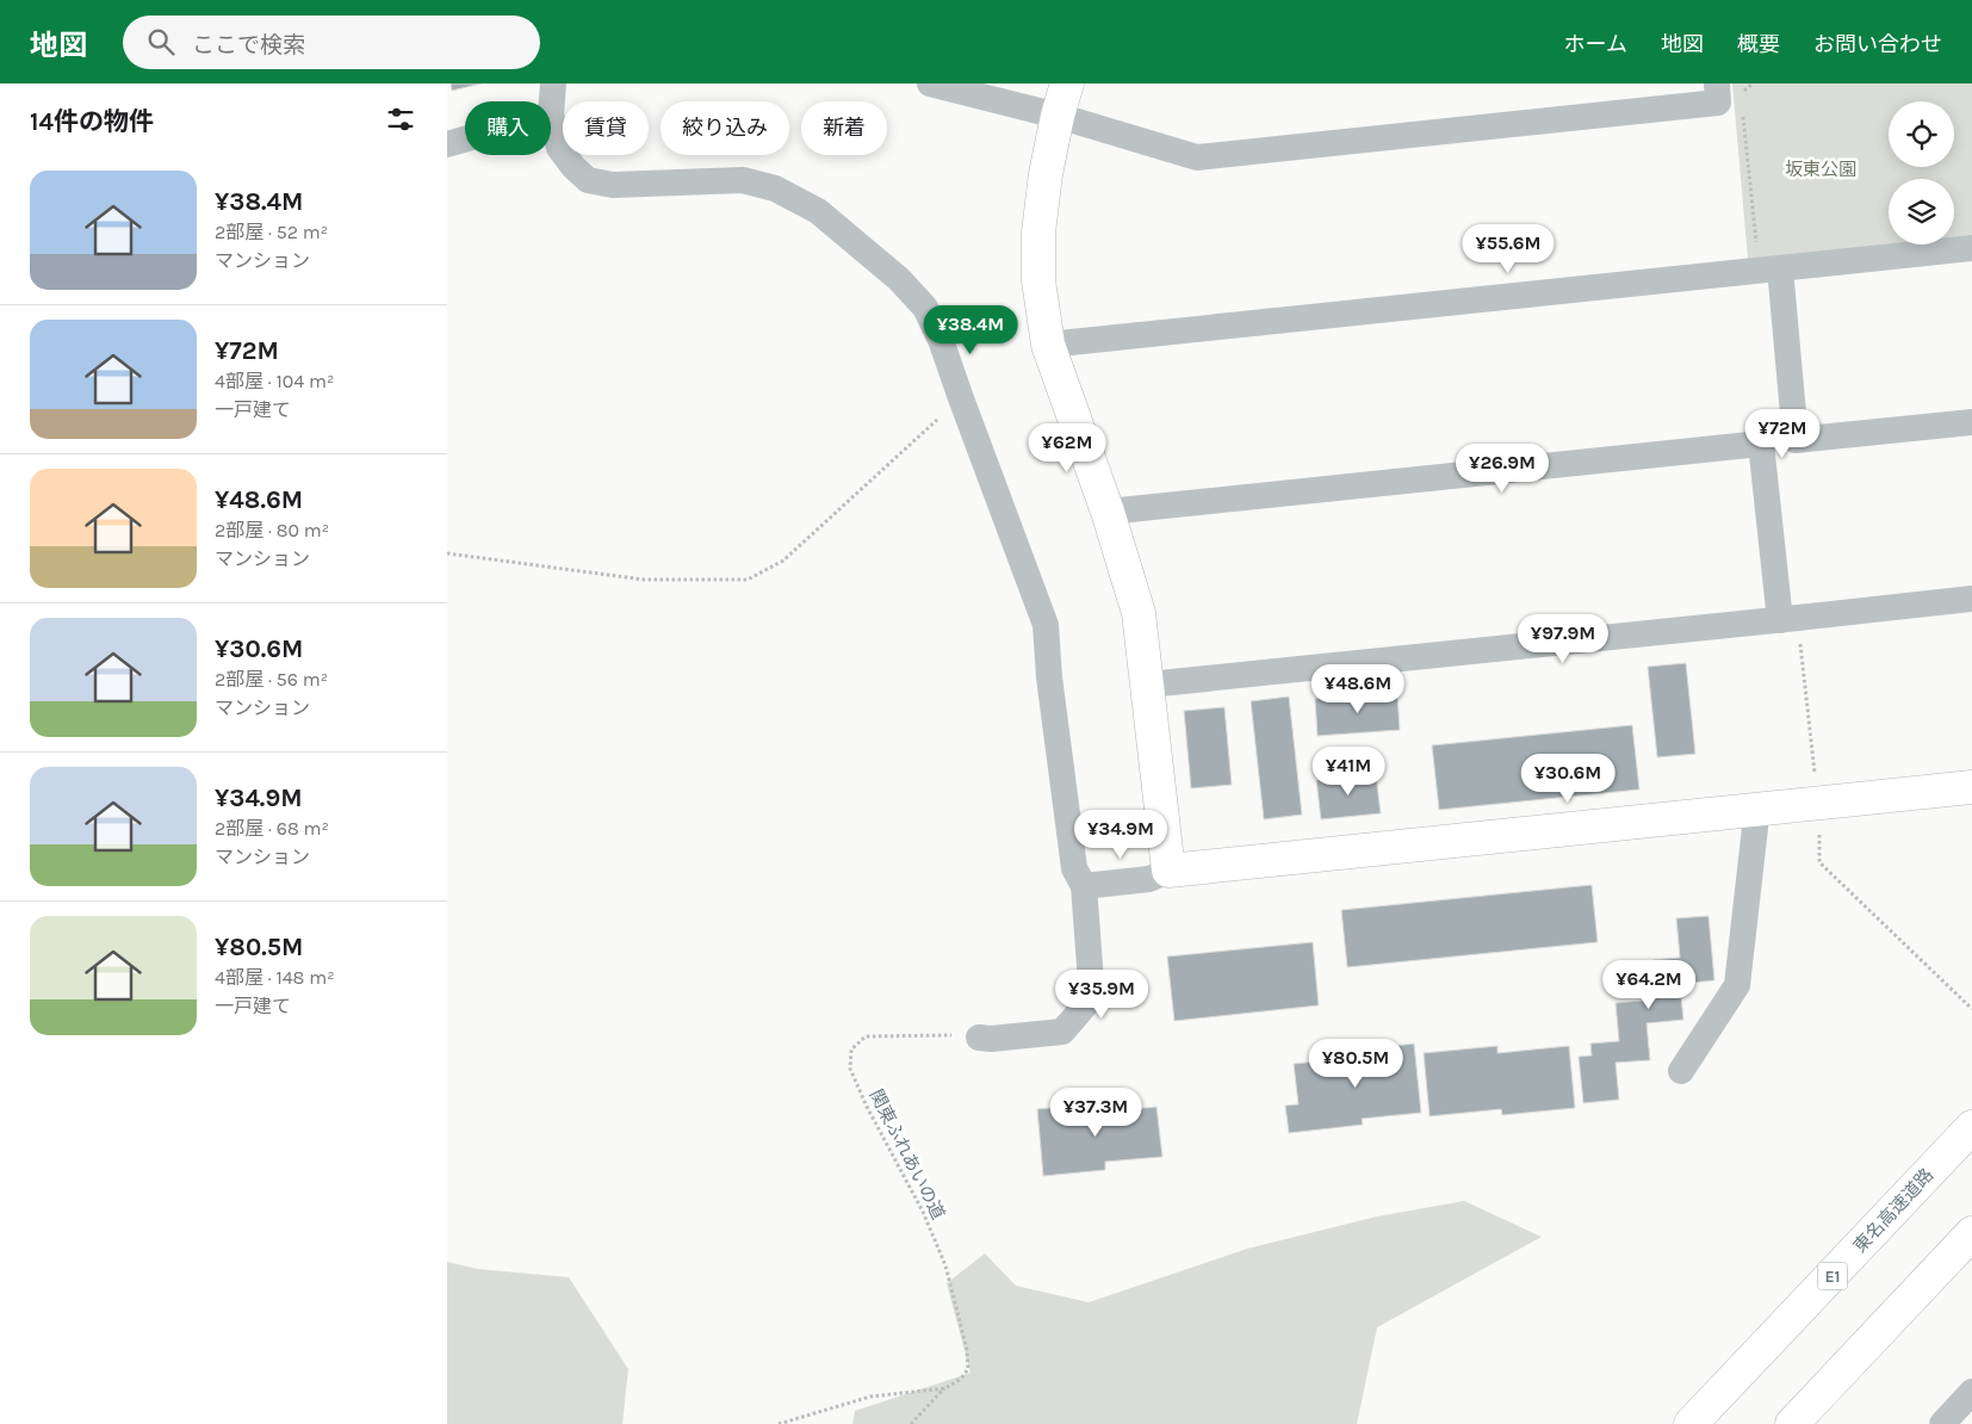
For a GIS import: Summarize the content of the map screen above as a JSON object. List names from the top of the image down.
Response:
{
  "streets": {
    "main road": ["東名高速道路", "E1"],
    "path": ["関東ふれあいの道"]
  },
  "parks": ["坂東公園"],
  "page": {
    "header": "地図",
    "search": "ここで検索",
    "nav": [
      "ホーム",
      "地図",
      "概要",
      "お問い合わせ"
    ],
    "heading": "14件の物件",
    "chip": [
      "購入",
      "賃貸",
      "絞り込み",
      "新着"
    ],
    "list": [
      {
        "name": "¥38.4M",
        "note": "2部屋 · 52 m² · マンション"
      },
      {
        "name": "¥72M",
        "note": "4部屋 · 104 m² · 一戸建て"
      },
      {
        "name": "¥48.6M",
        "note": "2部屋 · 80 m² · マンション"
      },
      {
        "name": "¥30.6M",
        "note": "2部屋 · 56 m² · マンション"
      },
      {
        "name": "¥34.9M",
        "note": "2部屋 · 68 m² · マンション"
      },
      {
        "name": "¥80.5M",
        "note": "4部屋 · 148 m² · 一戸建て"
      }
    ],
    "price": [
      "¥55.6M",
      "¥38.4M",
      "¥72M",
      "¥62M",
      "¥26.9M",
      "¥97.9M",
      "¥48.6M",
      "¥41M",
      "¥30.6M",
      "¥34.9M",
      "¥64.2M",
      "¥35.9M",
      "¥80.5M",
      "¥37.3M"
    ]
  }
}
